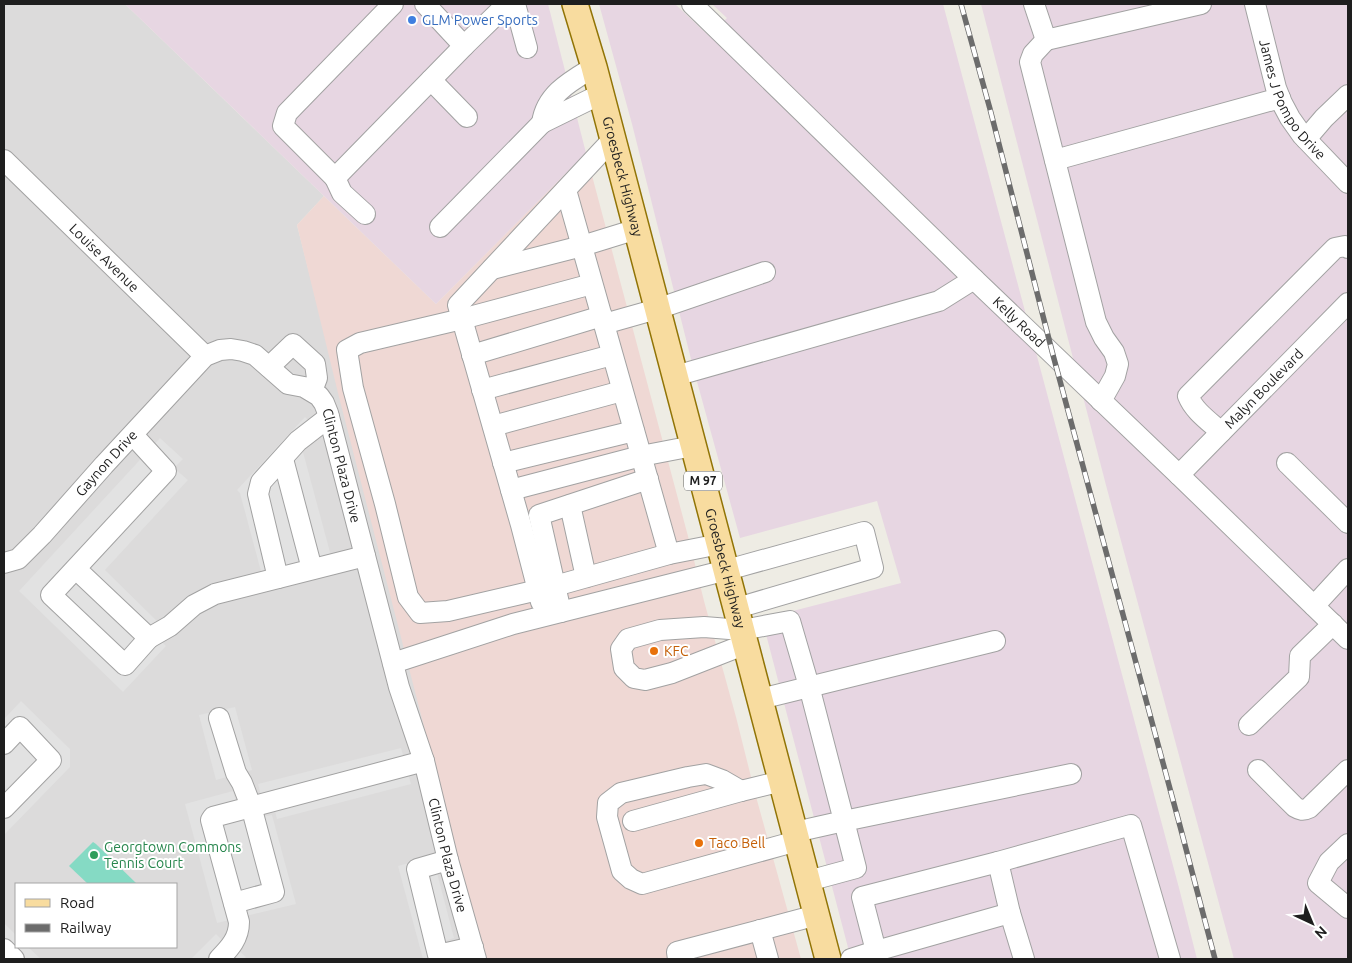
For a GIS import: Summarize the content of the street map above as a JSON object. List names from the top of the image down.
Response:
{
  "streets": {
    "main road": ["Groesbeck Highway", "M 97"],
    "street": [
      "James J Pompo Drive",
      "Louise Avenue",
      "Kelly Road",
      "Malyn Boulevard",
      "Gaynon Drive",
      "Clinton Plaza Drive"
    ]
  },
  "crossings": [
    ["Louise Avenue", "Gaynon Drive"],
    ["Kelly Road", "Malyn Boulevard"]
  ],
  "places": [
    "GLM Power Sports",
    "KFC",
    "Taco Bell",
    "Georgtown Commons Tennis Court"
  ],
  "legend": ["Road", "Railway"],
  "north": "bottom right"
}
